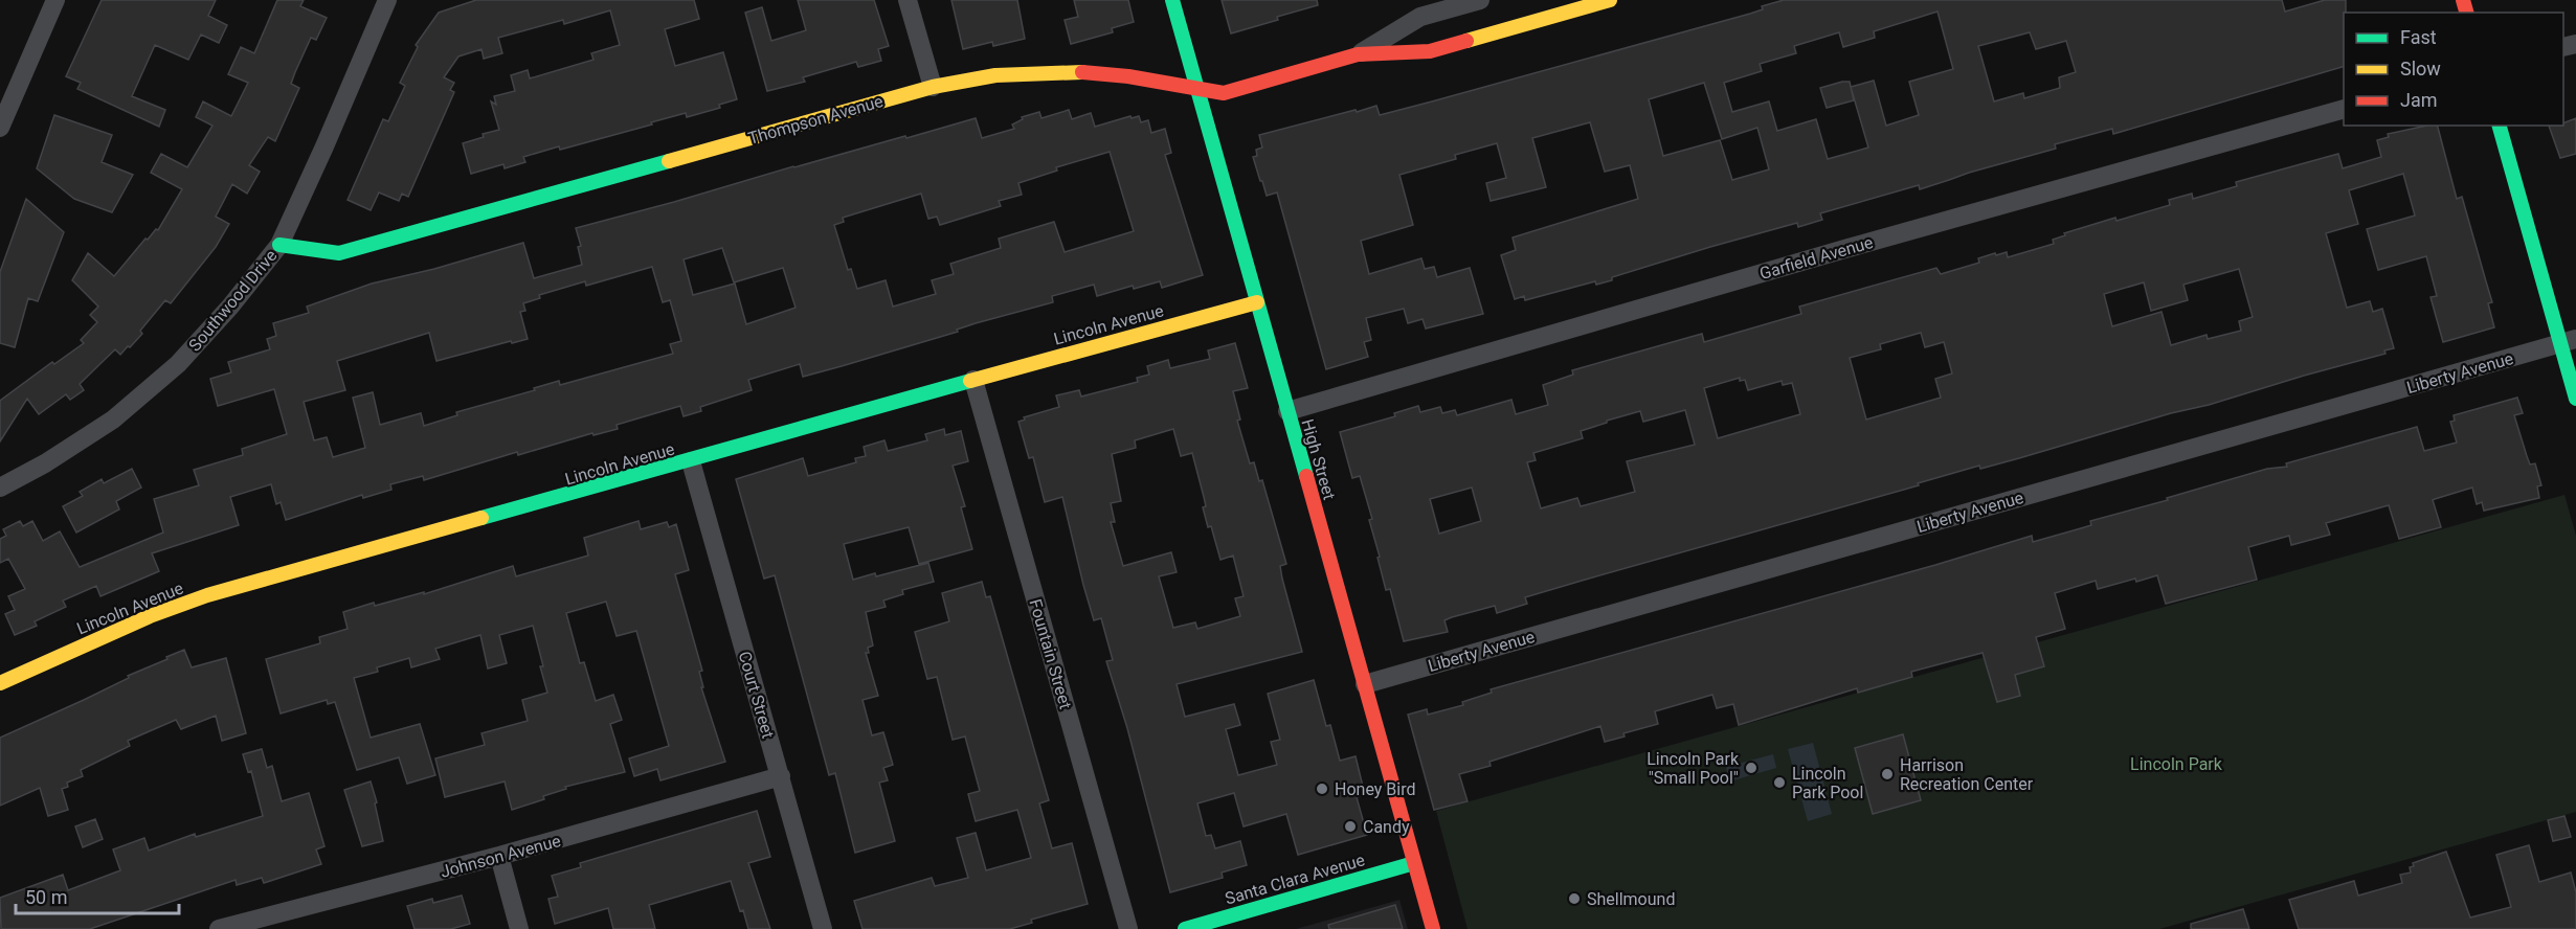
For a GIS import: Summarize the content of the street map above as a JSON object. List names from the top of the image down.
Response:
{
  "streets": {
    "street": [
      "Thompson Avenue",
      "Garfield Avenue",
      "Southwood Drive",
      "Lincoln Avenue",
      "Liberty Avenue",
      "High Street",
      "Fountain Street",
      "Court Street",
      "Johnson Avenue",
      "Santa Clara Avenue"
    ]
  },
  "crossings": [
    ["Thompson Avenue", "Southwood Drive"],
    ["Thompson Avenue", "High Street"],
    ["Garfield Avenue", "High Street"],
    ["Lincoln Avenue", "High Street"],
    ["Lincoln Avenue", "Fountain Street"],
    ["Lincoln Avenue", "Court Street"],
    ["Liberty Avenue", "High Street"],
    ["High Street", "Santa Clara Avenue"],
    ["Court Street", "Johnson Avenue"]
  ],
  "parks": ["Lincoln Park"],
  "places": [
    "Lincoln Park \"Small Pool\"",
    "Harrison Recreation Center",
    "Lincoln Park Pool",
    "Honey Bird",
    "Candy",
    "Shellmound"
  ],
  "legend": ["Fast", "Slow", "Jam"],
  "scale_bar": "50 m"
}
